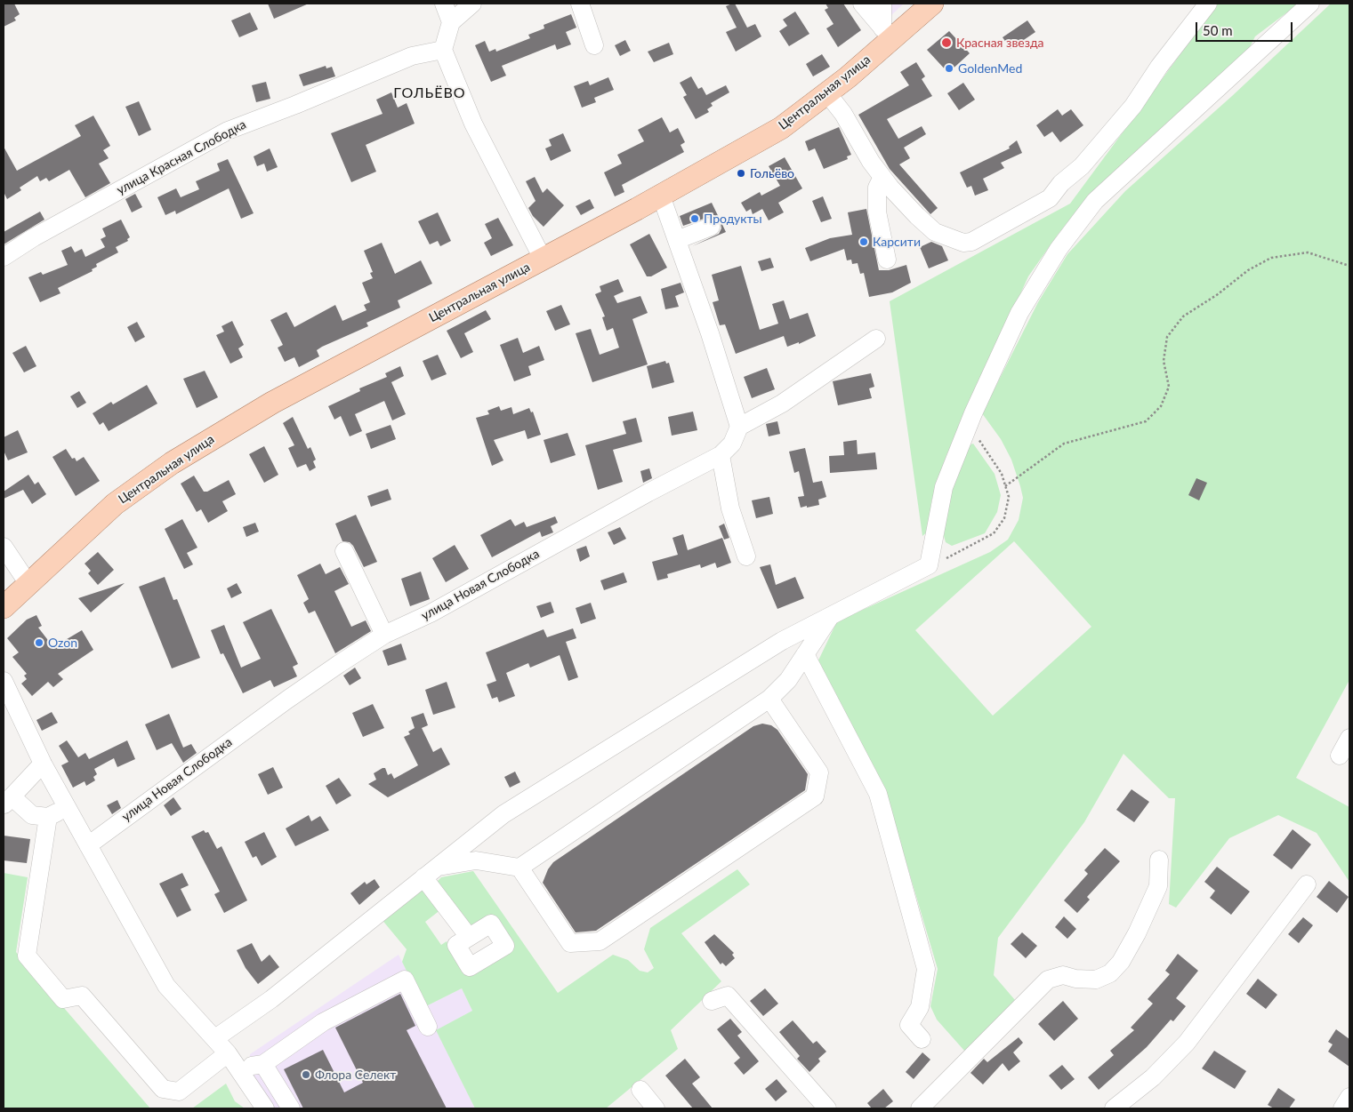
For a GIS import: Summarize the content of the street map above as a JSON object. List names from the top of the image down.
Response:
{
  "streets": {
    "main road": ["Центральная улица"],
    "street": ["улица Красная Слободка", "улица Новая Слободка"]
  },
  "districts": ["ГОЛЬЁВО"],
  "places": [
    "Красная звезда",
    "GoldenMed",
    "Гольёво",
    "Продукты",
    "Карсити",
    "Ozon",
    "Флора Селект"
  ],
  "scale_bar": "50 m"
}
